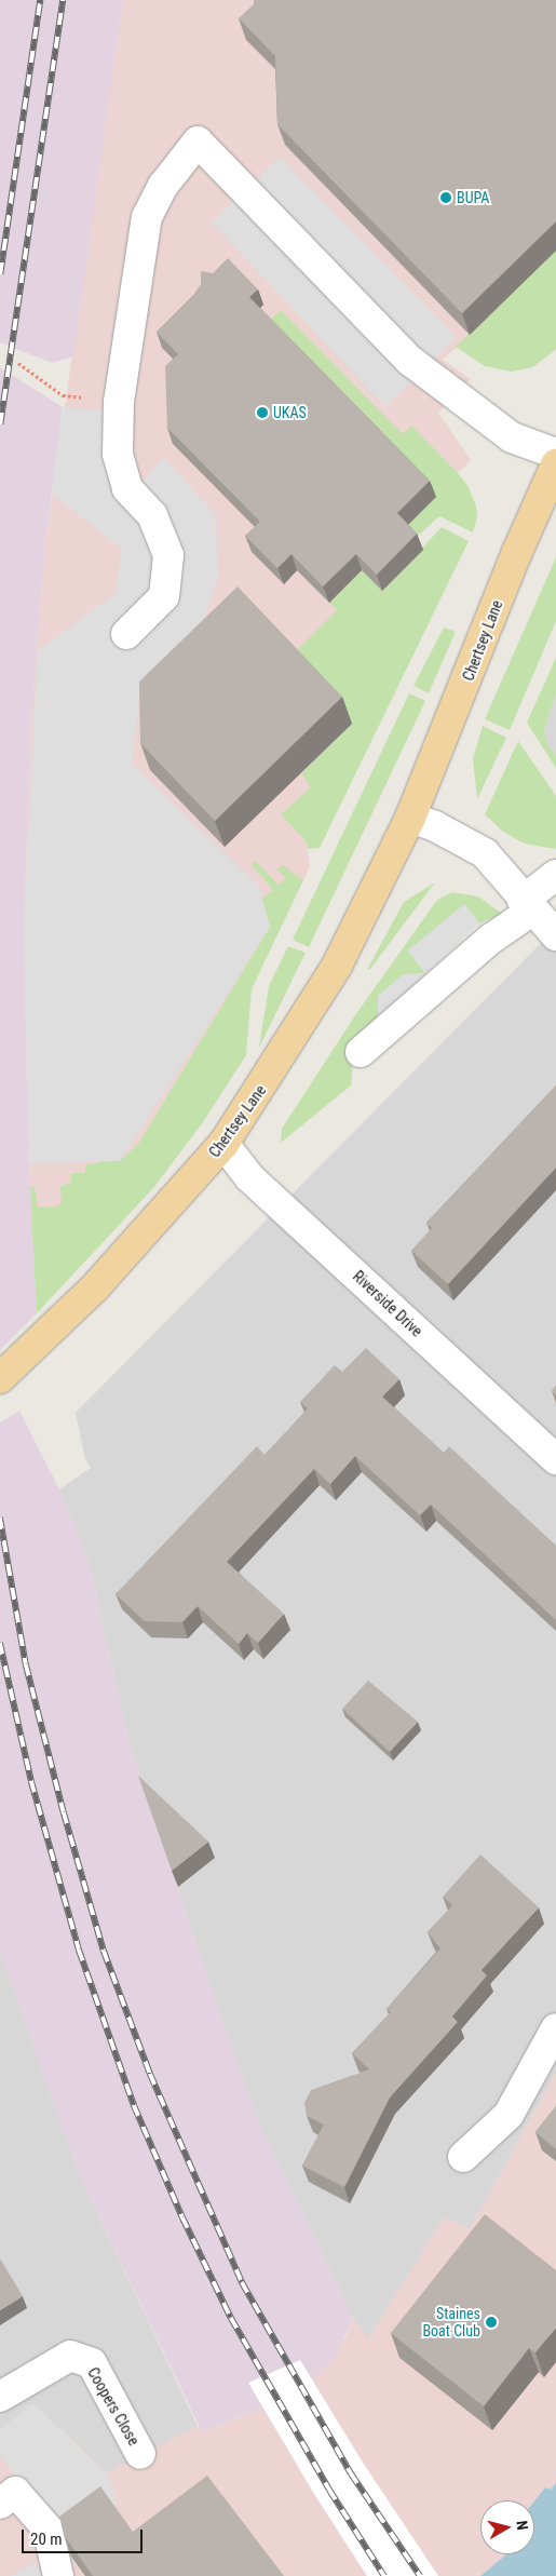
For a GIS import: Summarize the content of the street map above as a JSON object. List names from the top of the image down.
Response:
{
  "streets": {
    "main road": ["Chertsey Lane"],
    "street": ["Riverside Drive", "Coopers Close"]
  },
  "crossings": [
    ["Chertsey Lane", "Riverside Drive"]
  ],
  "places": ["BUPA", "UKAS", "Staines Boat Club"],
  "scale_bar": "20 m",
  "north": "right"
}
